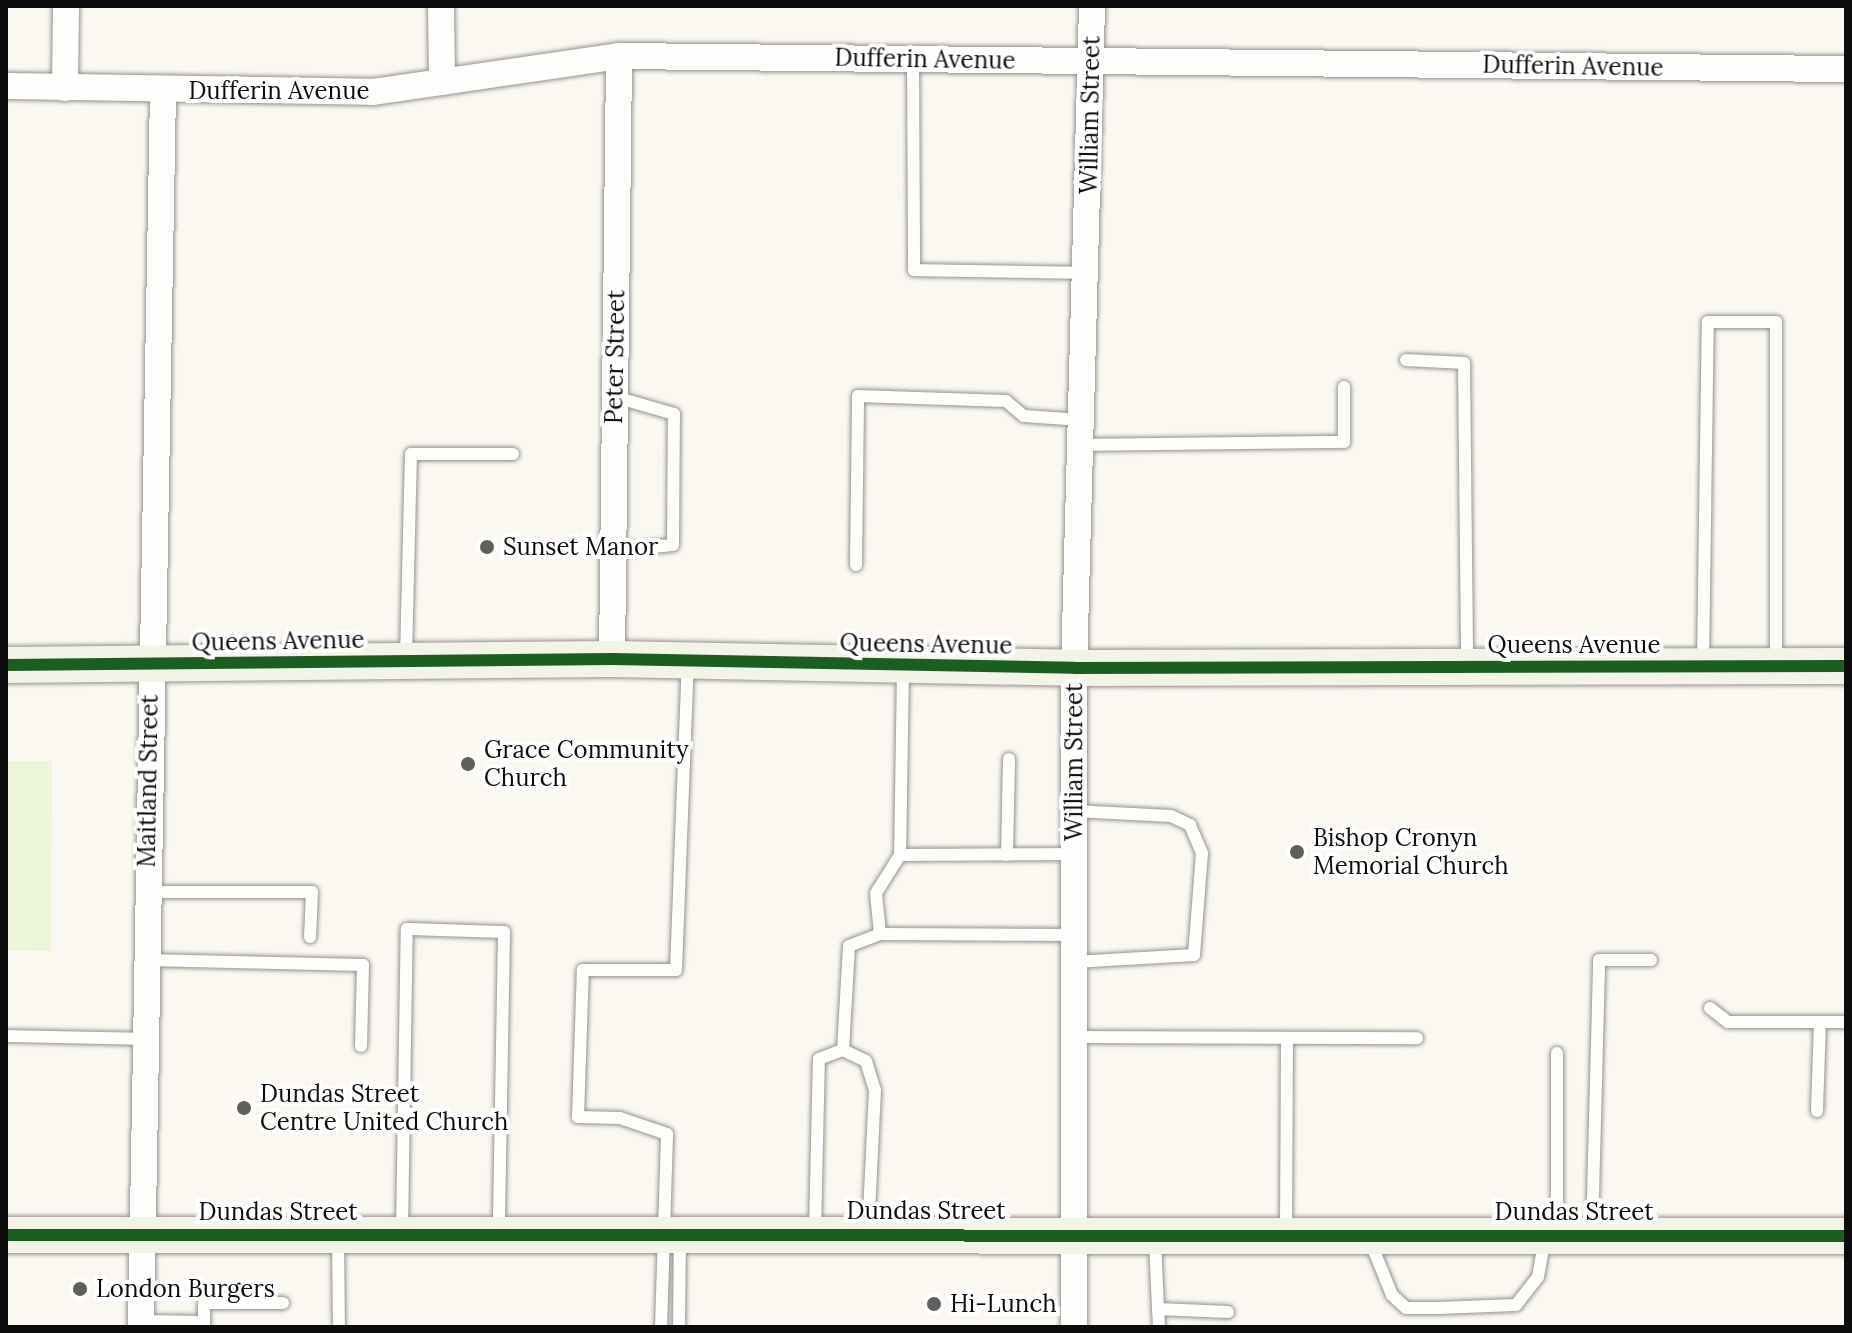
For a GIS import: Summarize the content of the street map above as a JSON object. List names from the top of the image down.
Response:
{
  "streets": {
    "main road": ["Queens Avenue", "Dundas Street"],
    "street": [
      "Dufferin Avenue",
      "William Street",
      "Peter Street",
      "Maitland Street"
    ]
  },
  "crossings": [
    ["Dufferin Avenue", "William Street"],
    ["Dufferin Avenue", "Peter Street"],
    ["Dufferin Avenue", "Maitland Street"],
    ["William Street", "Queens Avenue"],
    ["William Street", "Dundas Street"],
    ["Peter Street", "Queens Avenue"],
    ["Queens Avenue", "Maitland Street"],
    ["Maitland Street", "Dundas Street"]
  ],
  "places": [
    "Sunset Manor",
    "Grace Community Church",
    "Bishop Cronyn Memorial Church",
    "Dundas Street Centre United Church",
    "London Burgers",
    "Hi-Lunch"
  ]
}
